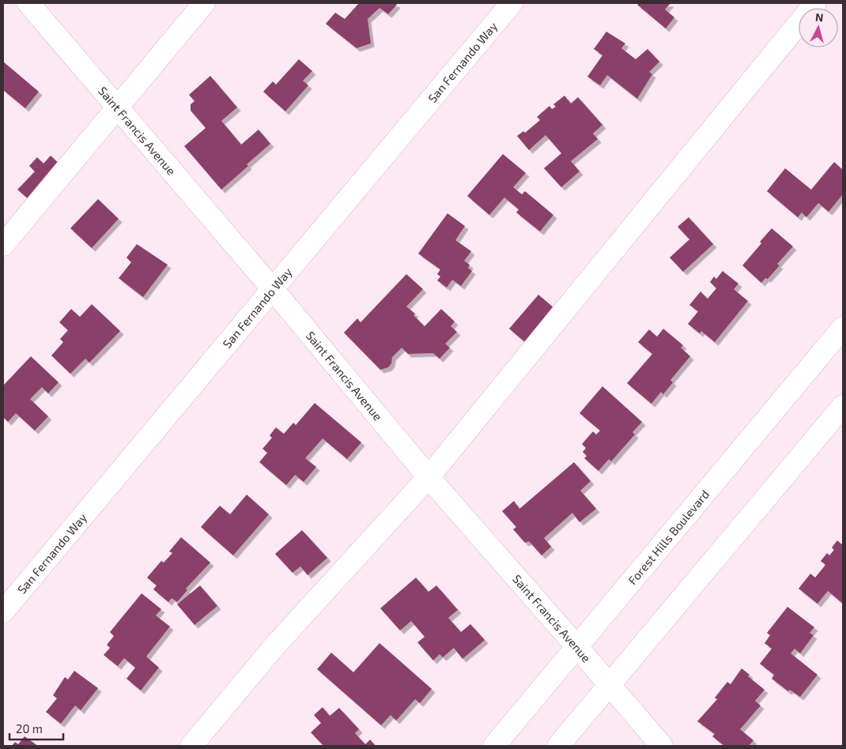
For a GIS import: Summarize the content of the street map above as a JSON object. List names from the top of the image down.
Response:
{
  "streets": {
    "street": ["San Fernando Way", "Saint Francis Avenue", "Forest Hills Boulevard"]
  },
  "crossings": [
    ["San Fernando Way", "Saint Francis Avenue"],
    ["Saint Francis Avenue", "Forest Hills Boulevard"]
  ],
  "scale_bar": "20 m",
  "north": "top"
}
